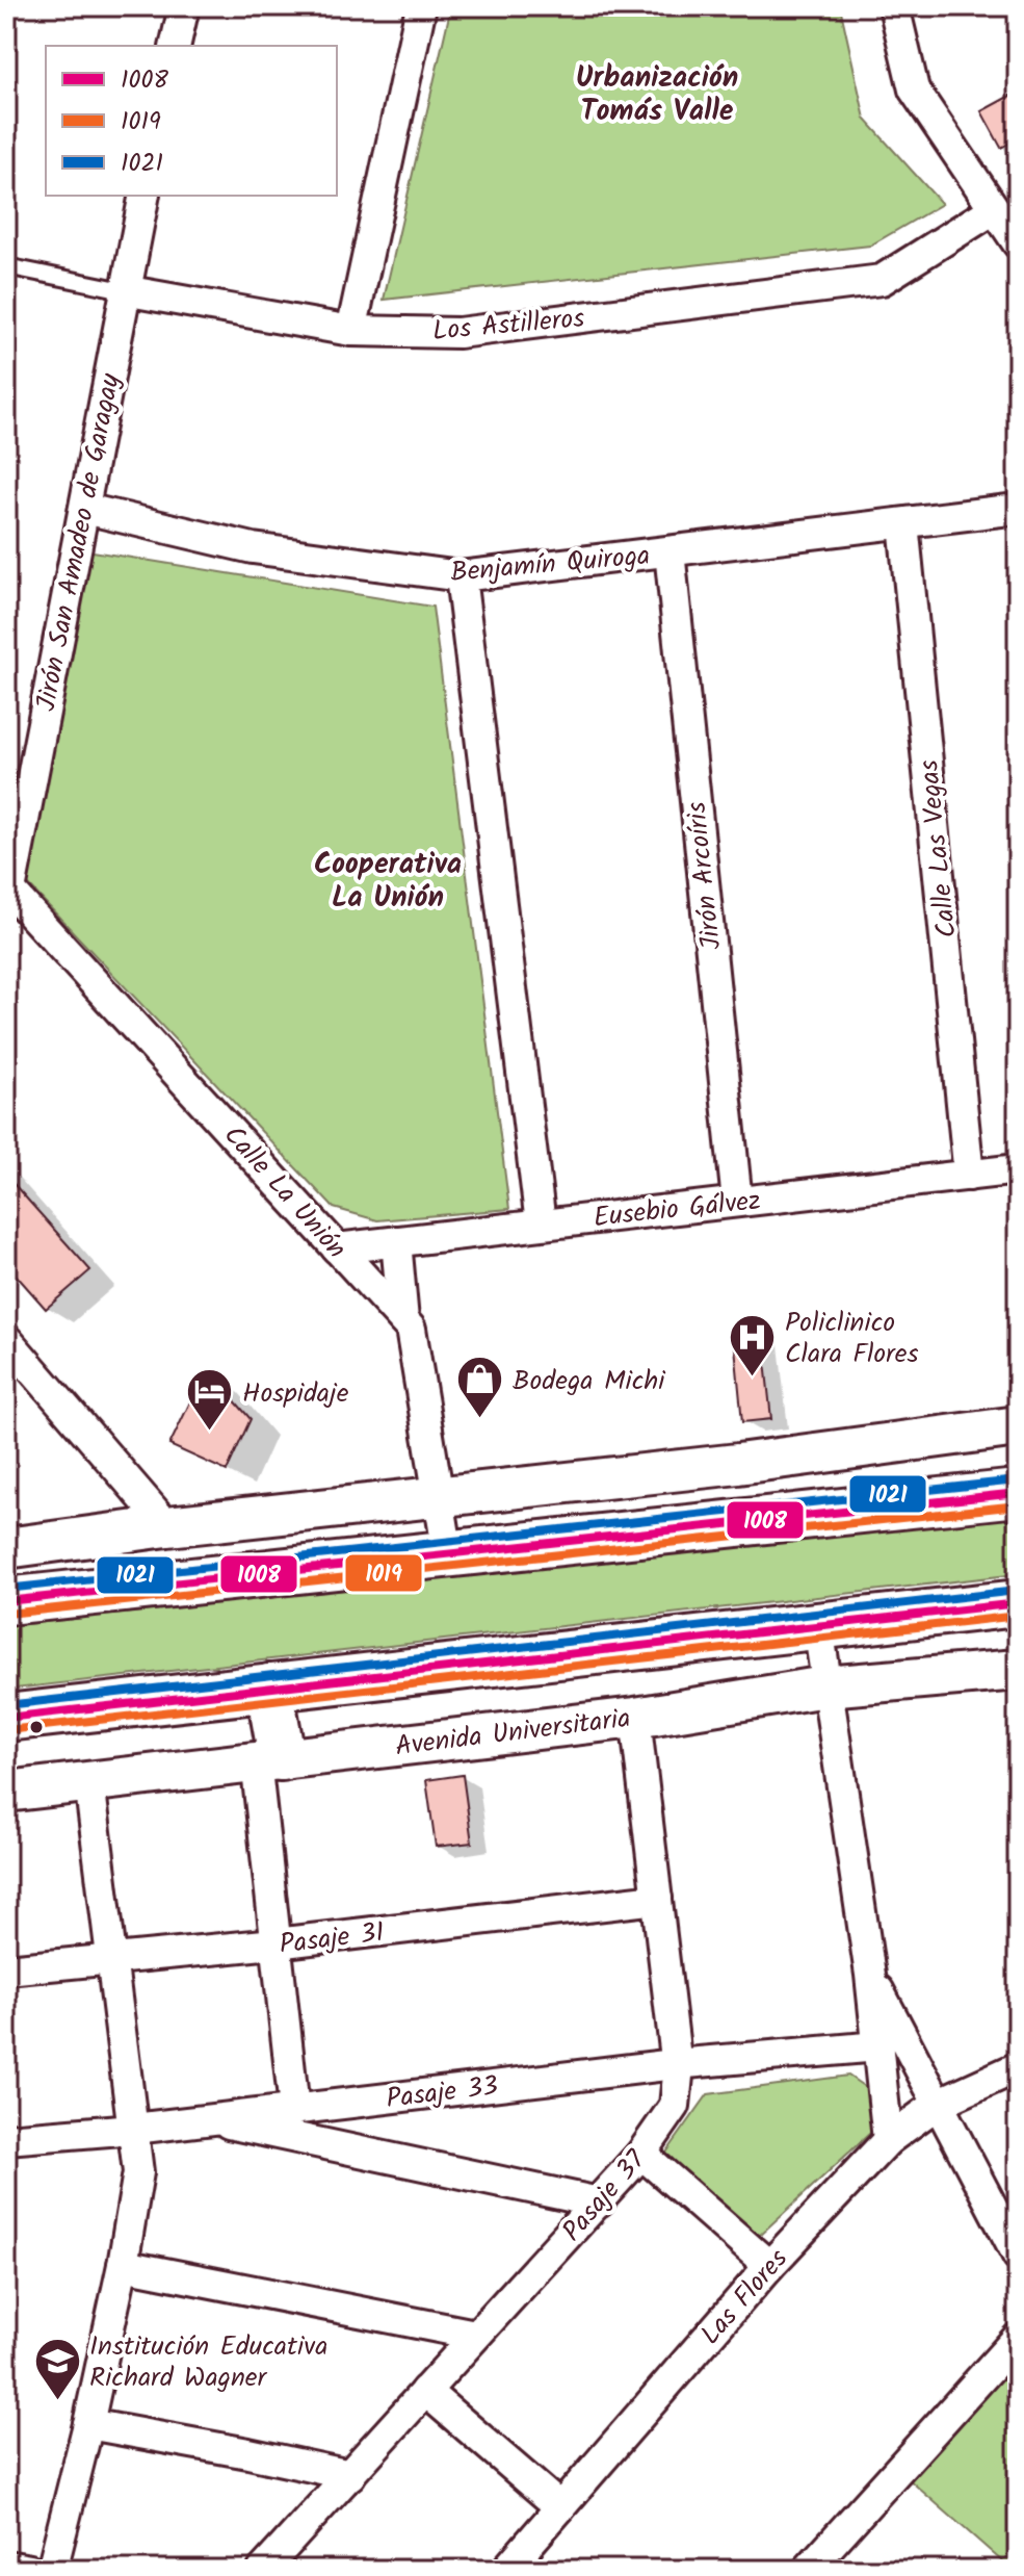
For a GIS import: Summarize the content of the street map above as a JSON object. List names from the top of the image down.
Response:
{
  "streets": {
    "main road": ["Avenida Universitaria"],
    "street": [
      "Los Astilleros",
      "Jirón San Amadeo de Garagay",
      "Benjamín Quiroga",
      "Calle Las Vegas",
      "Jirón Arcoíris",
      "Calle La Unión",
      "Eusebio Gálvez",
      "Pasaje 31",
      "Pasaje 33",
      "Pasaje 37",
      "Las Flores"
    ]
  },
  "crossings": [
    ["Los Astilleros", "Jirón San Amadeo de Garagay"],
    ["Jirón San Amadeo de Garagay", "Benjamín Quiroga"],
    ["Jirón San Amadeo de Garagay", "Calle La Unión"],
    ["Benjamín Quiroga", "Calle Las Vegas"],
    ["Benjamín Quiroga", "Jirón Arcoíris"],
    ["Calle Las Vegas", "Eusebio Gálvez"],
    ["Jirón Arcoíris", "Eusebio Gálvez"],
    ["Calle La Unión", "Eusebio Gálvez"],
    ["Avenida Universitaria", "Pasaje 37"],
    ["Pasaje 31", "Pasaje 37"],
    ["Pasaje 33", "Pasaje 37"]
  ],
  "districts": ["Urbanización Tomás Valle", "Cooperativa La Unión"],
  "places": {
    "hospital": ["Policlinico Clara Flores"],
    "shop": ["Bodega Michi"],
    "hotel": ["Hospidaje"],
    "school or university": ["Institución Educativa Richard Wagner"]
  },
  "lines": ["transit line 1021", "transit line 1008", "transit line 1019"],
  "legend": ["1008", "1019", "1021"]
}
